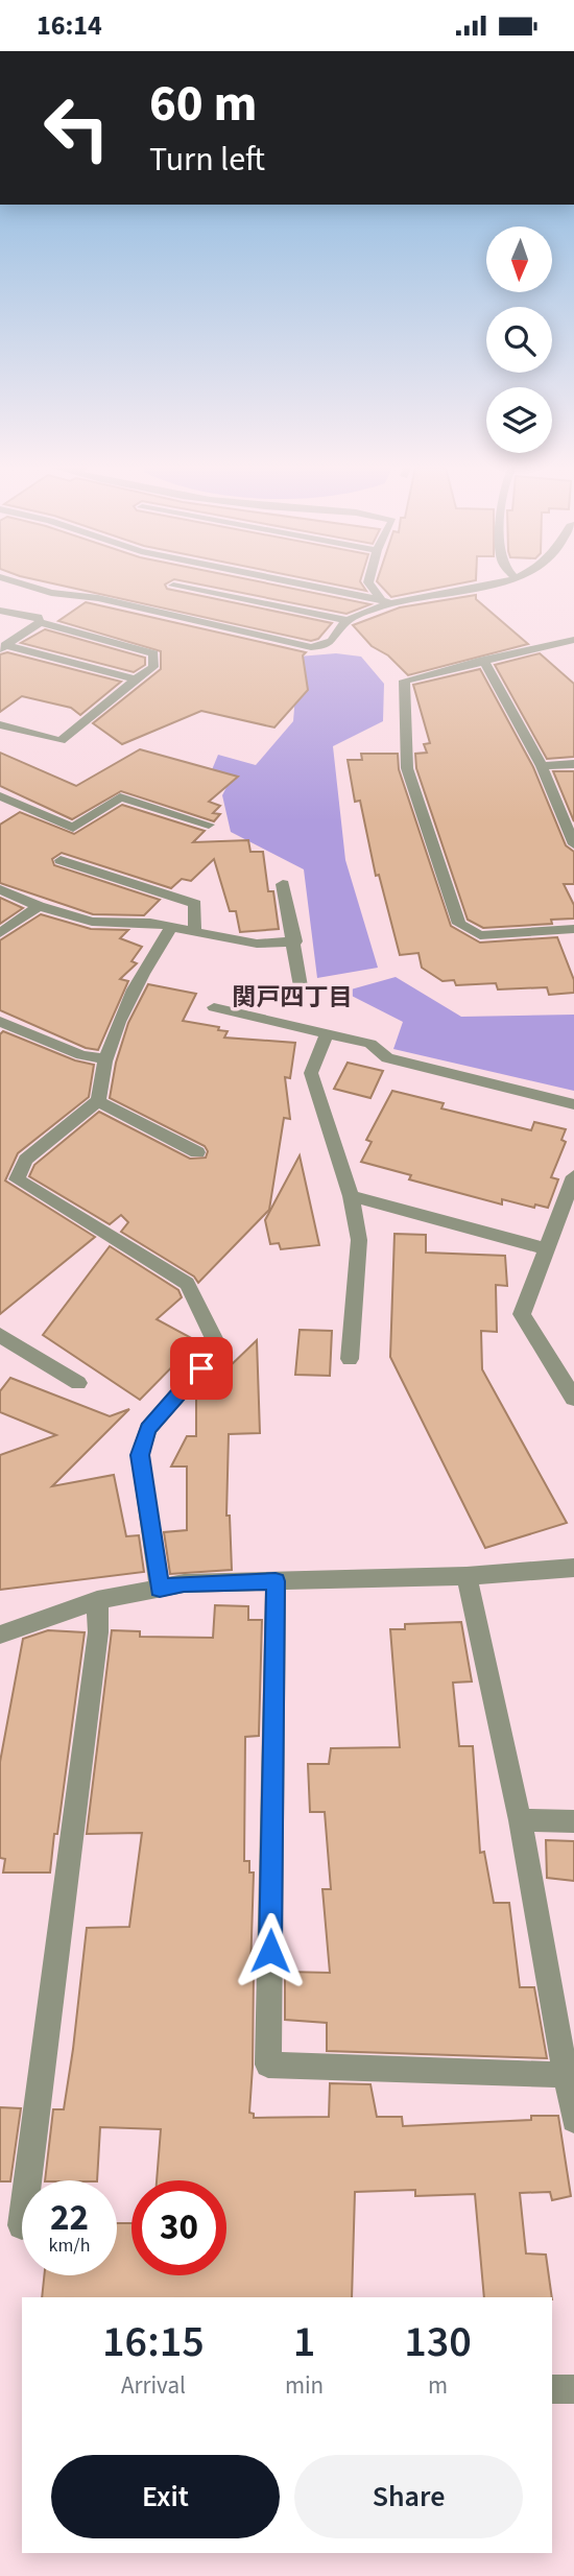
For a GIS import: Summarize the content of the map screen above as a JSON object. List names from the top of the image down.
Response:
{
  "districts": ["関戸四丁目"],
  "north": "bottom",
  "page": {
    "status": "16:14",
    "turn": ["60 m", "Turn left"],
    "speed": "22 km/h",
    "limit": "30",
    "eta": [
      "16:15",
      "Arrival",
      "1",
      "min",
      "130",
      "m"
    ],
    "buttons": ["Exit", "Share"]
  }
}
